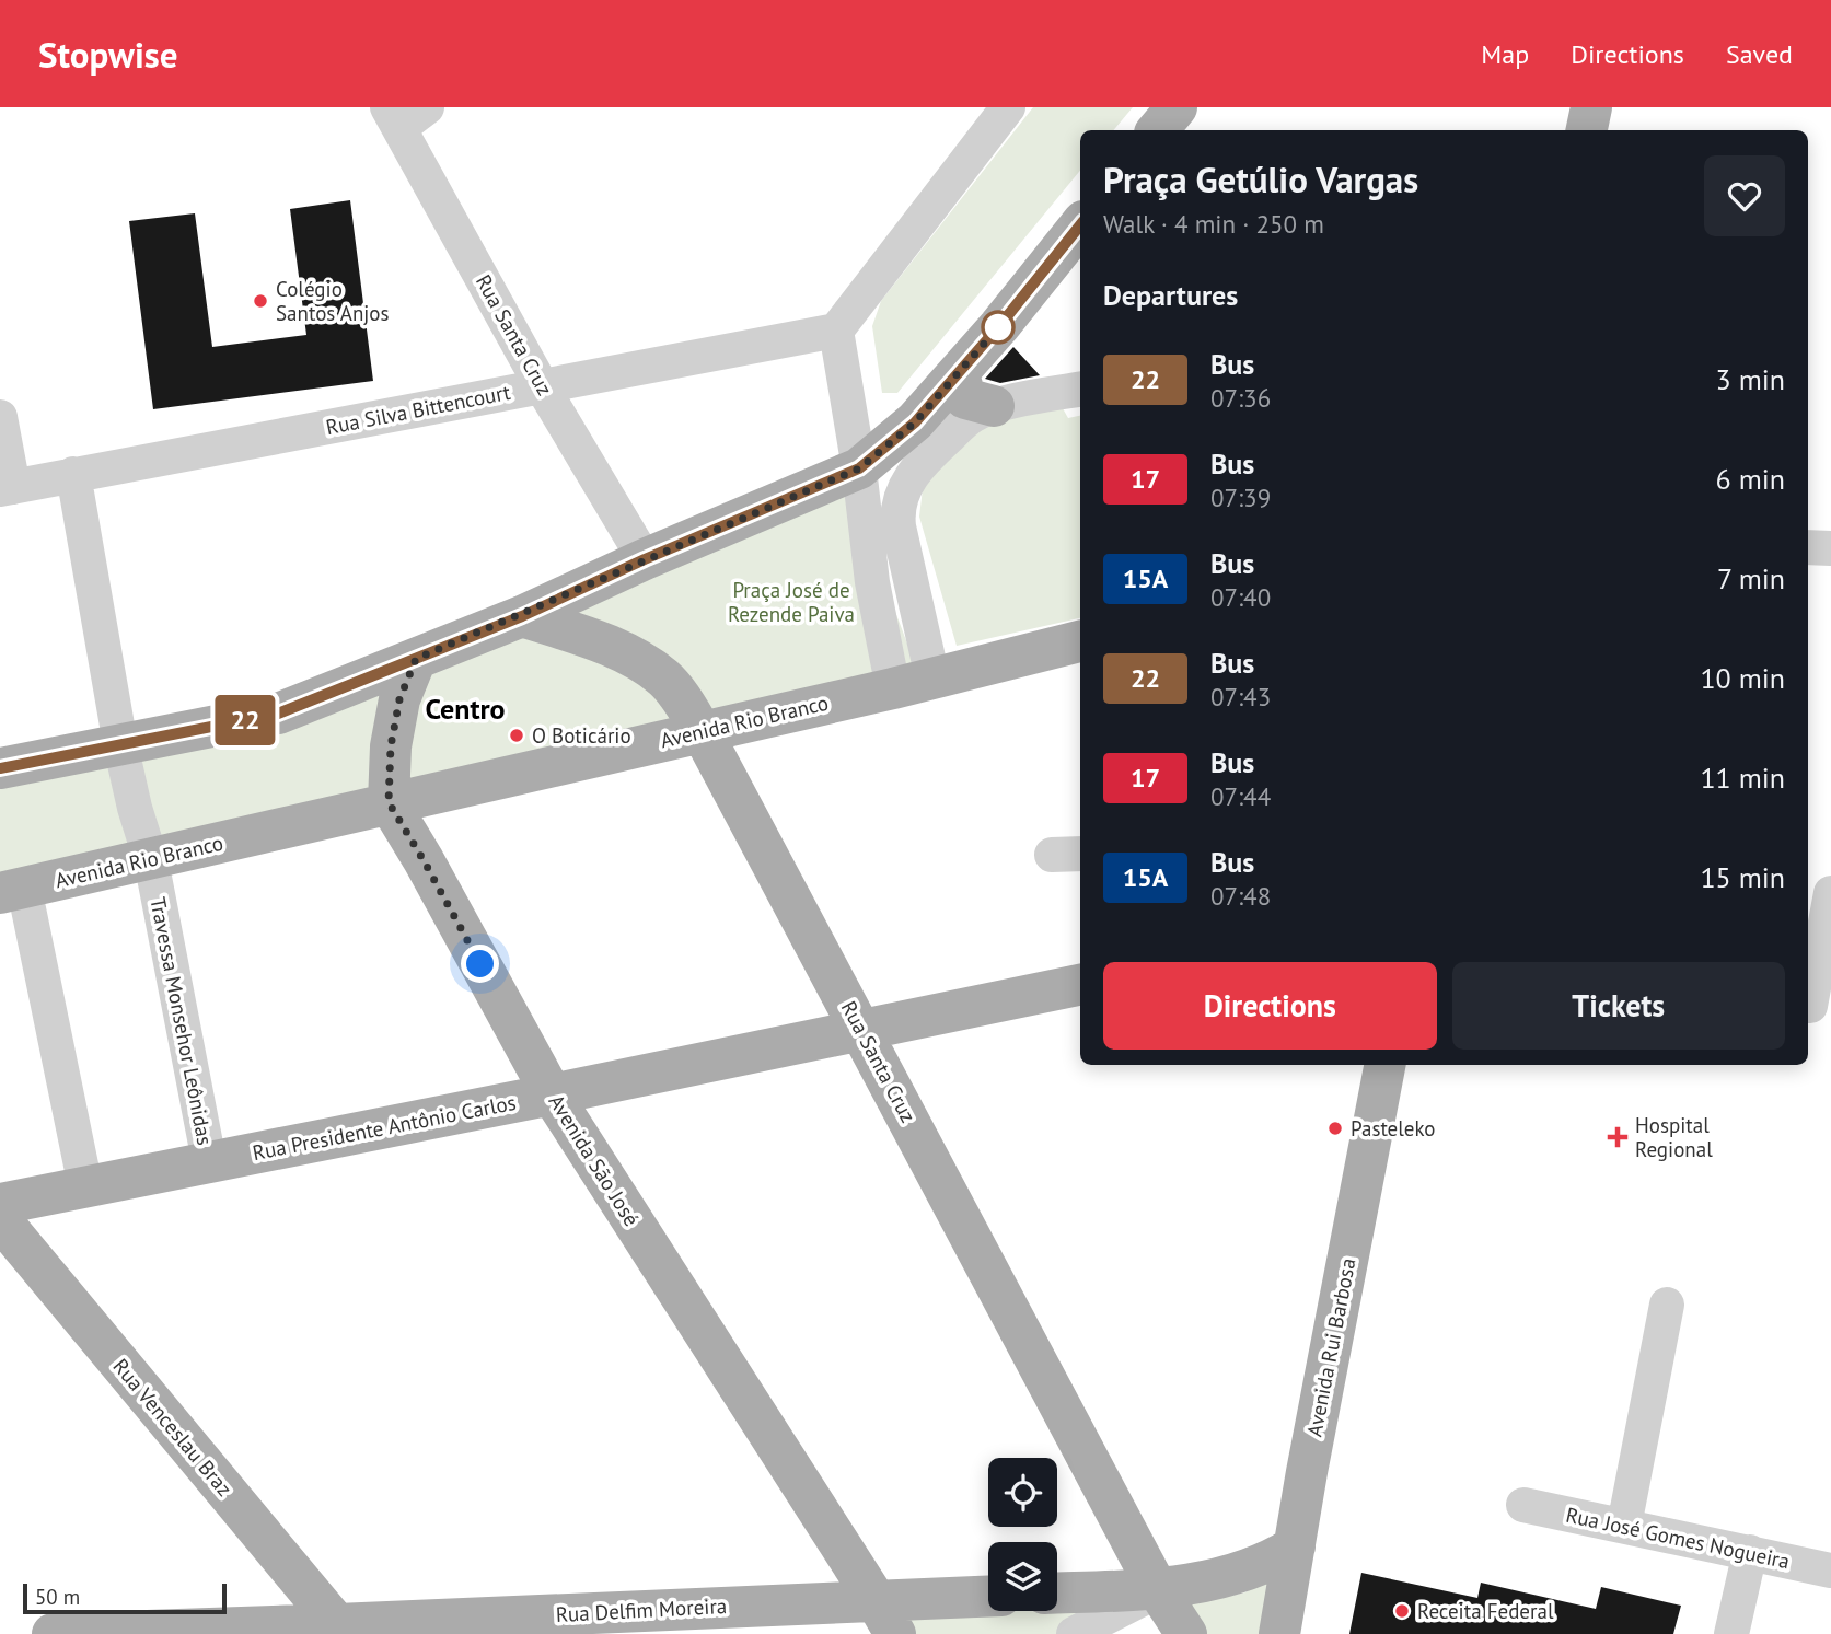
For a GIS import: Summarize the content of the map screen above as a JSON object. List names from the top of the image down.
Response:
{
  "streets": {
    "main road": [
      "Rua Santa Cruz",
      "Avenida Rio Branco",
      "Rua Presidente Antônio Carlos",
      "Avenida São José",
      "Avenida Rui Barbosa",
      "Rua Venceslau Braz",
      "Rua Delfim Moreira"
    ],
    "street": ["Rua Silva Bittencourt", "Travessa Monsehor Leônidas", "Rua José Gomes Nogueira"]
  },
  "crossings": [
    ["Rua Santa Cruz", "Rua Silva Bittencourt"],
    ["Rua Santa Cruz", "Avenida Rio Branco"],
    ["Rua Santa Cruz", "Rua Presidente Antônio Carlos"],
    ["Rua Silva Bittencourt", "Travessa Monsehor Leônidas"],
    ["Avenida Rio Branco", "Travessa Monsehor Leônidas"],
    ["Avenida Rio Branco", "Avenida São José"],
    ["Travessa Monsehor Leônidas", "Rua Presidente Antônio Carlos"],
    ["Rua Presidente Antônio Carlos", "Avenida São José"],
    ["Avenida São José", "Rua Delfim Moreira"],
    ["Rua Venceslau Braz", "Rua Delfim Moreira"]
  ],
  "districts": ["Centro"],
  "parks": ["Praça José de Rezende Paiva"],
  "places": {
    "other": [
      "Colégio Santos Anjos",
      "O Boticário",
      "Pasteleko",
      "Receita Federal"
    ],
    "health": ["Hospital Regional"]
  },
  "lines": ["bus line 22"],
  "scale_bar": "50 m",
  "page": {
    "header": "Stopwise",
    "nav": ["Map", "Directions", "Saved"],
    "on_map": "22",
    "heading": [
      ["Praça Getúlio Vargas", "Walk · 4 min · 250 m"],
      "Departures"
    ],
    "list": [
      {
        "mark": "22",
        "name": "Bus",
        "note": "07:36",
        "value": "3 min"
      },
      {
        "mark": "17",
        "name": "Bus",
        "note": "07:39",
        "value": "6 min"
      },
      {
        "mark": "15A",
        "name": "Bus",
        "note": "07:40",
        "value": "7 min"
      },
      {
        "mark": "22",
        "name": "Bus",
        "note": "07:43",
        "value": "10 min"
      },
      {
        "mark": "17",
        "name": "Bus",
        "note": "07:44",
        "value": "11 min"
      },
      {
        "mark": "15A",
        "name": "Bus",
        "note": "07:48",
        "value": "15 min"
      }
    ],
    "buttons": ["Directions", "Tickets"],
    "scale": "50 m"
  }
}
